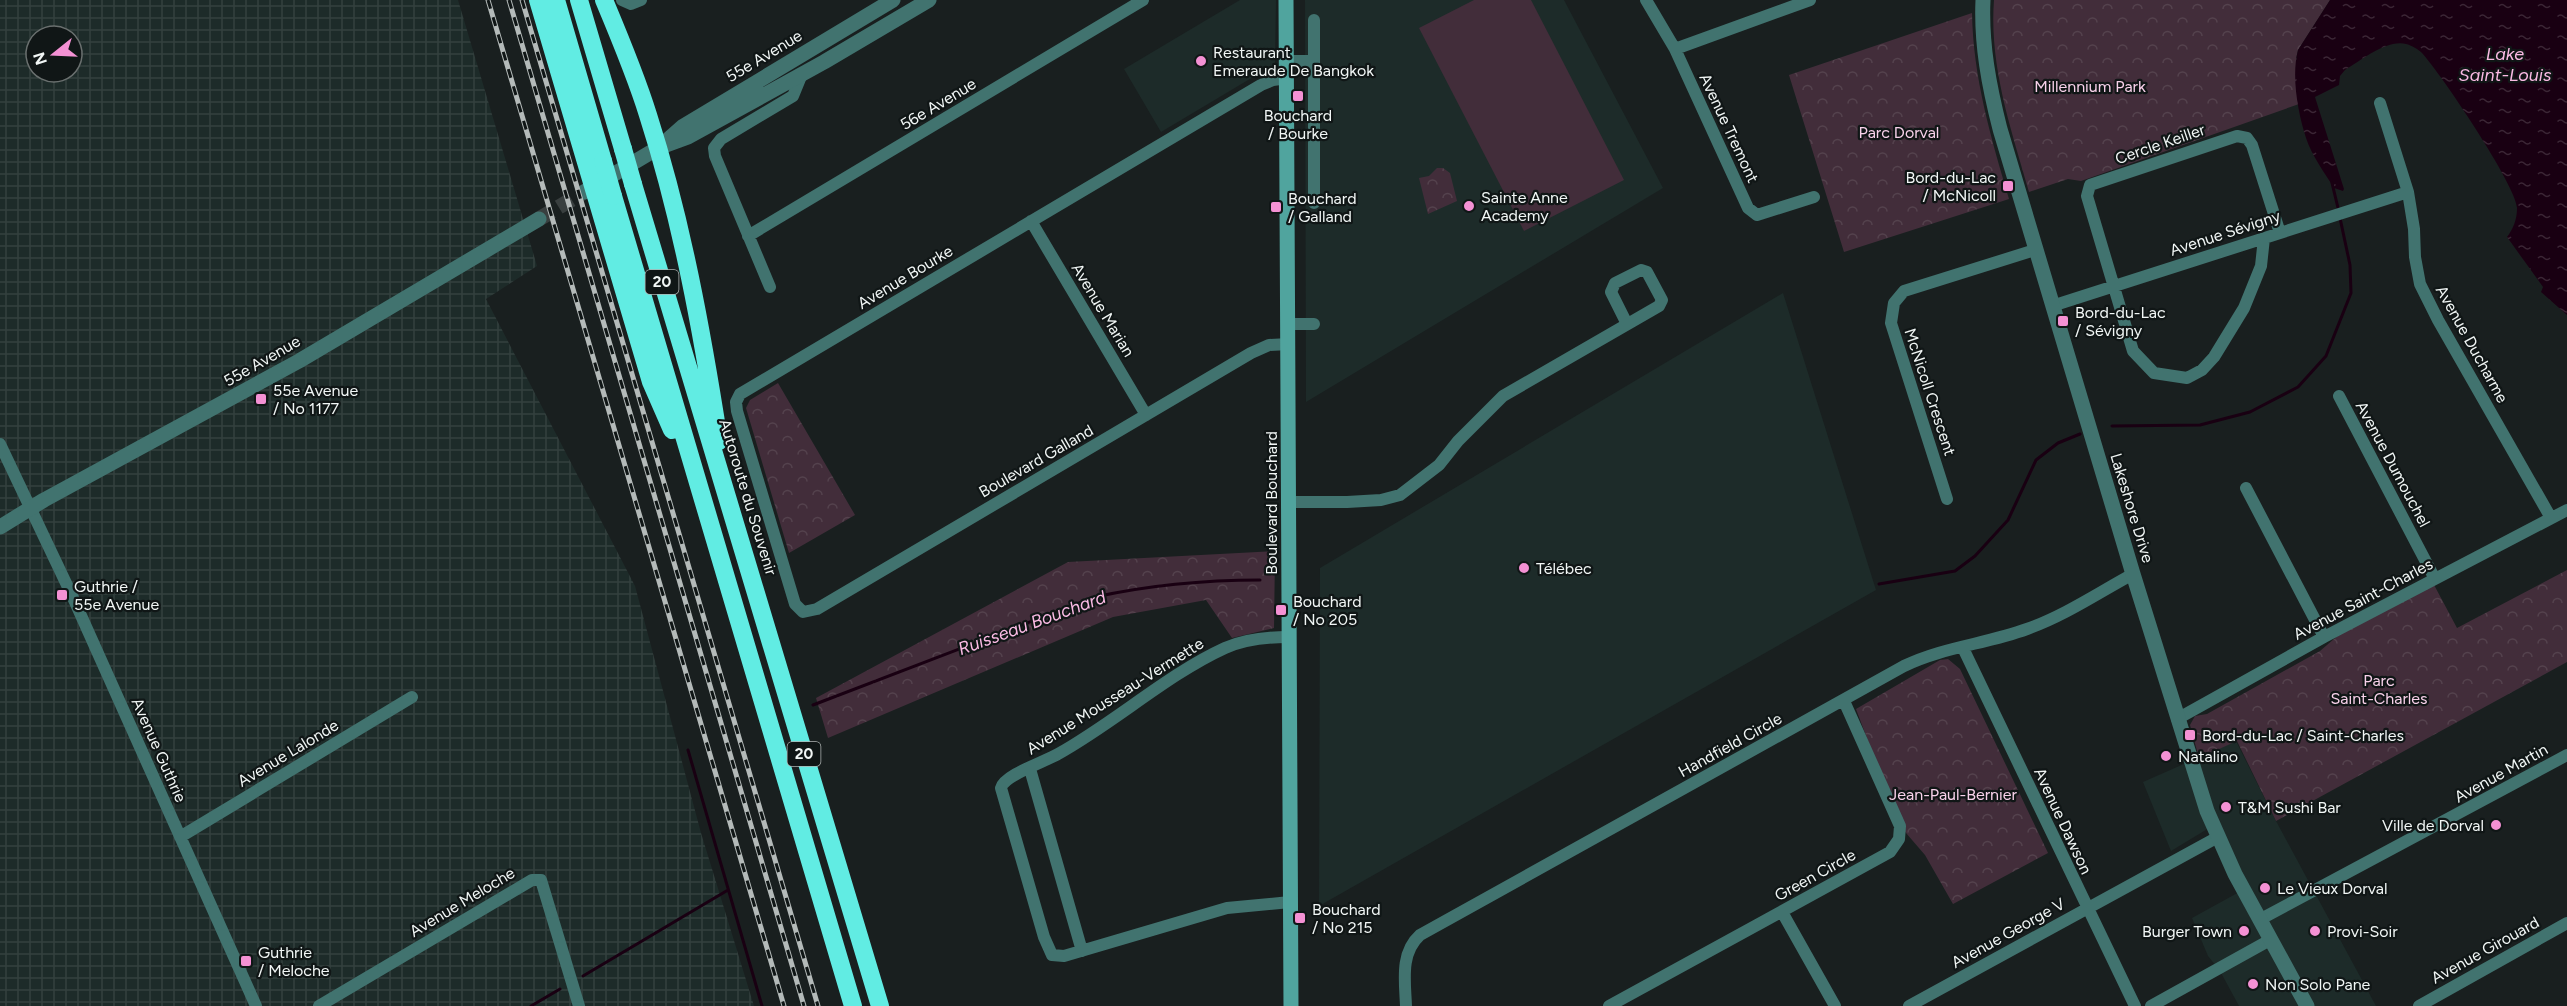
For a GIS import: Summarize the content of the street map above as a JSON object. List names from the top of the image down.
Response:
{
  "streets": {
    "highway": ["20", "Autoroute du Souvenir"],
    "main road": ["Boulevard Bouchard"],
    "street": [
      "55e Avenue",
      "56e Avenue",
      "Avenue Tremont",
      "Cercle Keiller",
      "Avenue Sévigny",
      "Avenue Bourke",
      "Avenue Marian",
      "Avenue Ducharme",
      "McNicoll Crescent",
      "Boulevard Galland",
      "Avenue Dumouchel",
      "Lakeshore Drive",
      "Avenue Saint-Charles",
      "Avenue Mousseau-Vermette",
      "Handfield Circle",
      "Avenue Guthrie",
      "Avenue Lalonde",
      "Avenue Martin",
      "Avenue Dawson",
      "Green Circle",
      "Avenue Meloche",
      "Avenue George V",
      "Avenue Girouard"
    ]
  },
  "crossings": [
    ["55e Avenue", "Avenue Guthrie"],
    ["Cercle Keiller", "Avenue Sévigny"],
    ["Avenue Sévigny", "Avenue Ducharme"],
    ["Avenue Sévigny", "Lakeshore Drive"],
    ["Avenue Bourke", "Avenue Marian"],
    ["Avenue Bourke", "Boulevard Galland"],
    ["Avenue Bourke", "Boulevard Bouchard"],
    ["Avenue Marian", "Boulevard Galland"],
    ["Avenue Ducharme", "Avenue Saint-Charles"],
    ["McNicoll Crescent", "Lakeshore Drive"],
    ["Boulevard Galland", "Boulevard Bouchard"],
    ["Avenue Dumouchel", "Avenue Saint-Charles"],
    ["Boulevard Bouchard", "Avenue Mousseau-Vermette"],
    ["Lakeshore Drive", "Avenue Saint-Charles"],
    ["Lakeshore Drive", "Handfield Circle"],
    ["Lakeshore Drive", "Avenue Martin"],
    ["Lakeshore Drive", "Avenue George V"],
    ["Handfield Circle", "Avenue Dawson"],
    ["Handfield Circle", "Green Circle"],
    ["Avenue Guthrie", "Avenue Lalonde"],
    ["Avenue Dawson", "Avenue George V"]
  ],
  "water": ["Lake Saint-Louis", "Ruisseau Bouchard"],
  "parks": [
    "Millennium Park",
    "Parc Dorval",
    "Parc Saint-Charles",
    "Jean-Paul-Bernier"
  ],
  "places": {
    "other": [
      "Restaurant Emeraude De Bangkok",
      "Sainte Anne Academy",
      "Télébec",
      "Natalino",
      "T&M Sushi Bar",
      "Ville de Dorval",
      "Le Vieux Dorval",
      "Burger Town",
      "Provi-Soir",
      "Non Solo Pane"
    ],
    "transit": [
      "Bouchard / Bourke",
      "Bord-du-Lac / McNicoll",
      "Bouchard / Galland",
      "Bord-du-Lac / Sévigny",
      "55e Avenue / No 1177",
      "Guthrie / 55e Avenue",
      "Bouchard / No 205",
      "Bord-du-Lac / Saint-Charles",
      "Bouchard / No 215",
      "Guthrie / Meloche"
    ]
  },
  "north": "left"
}
